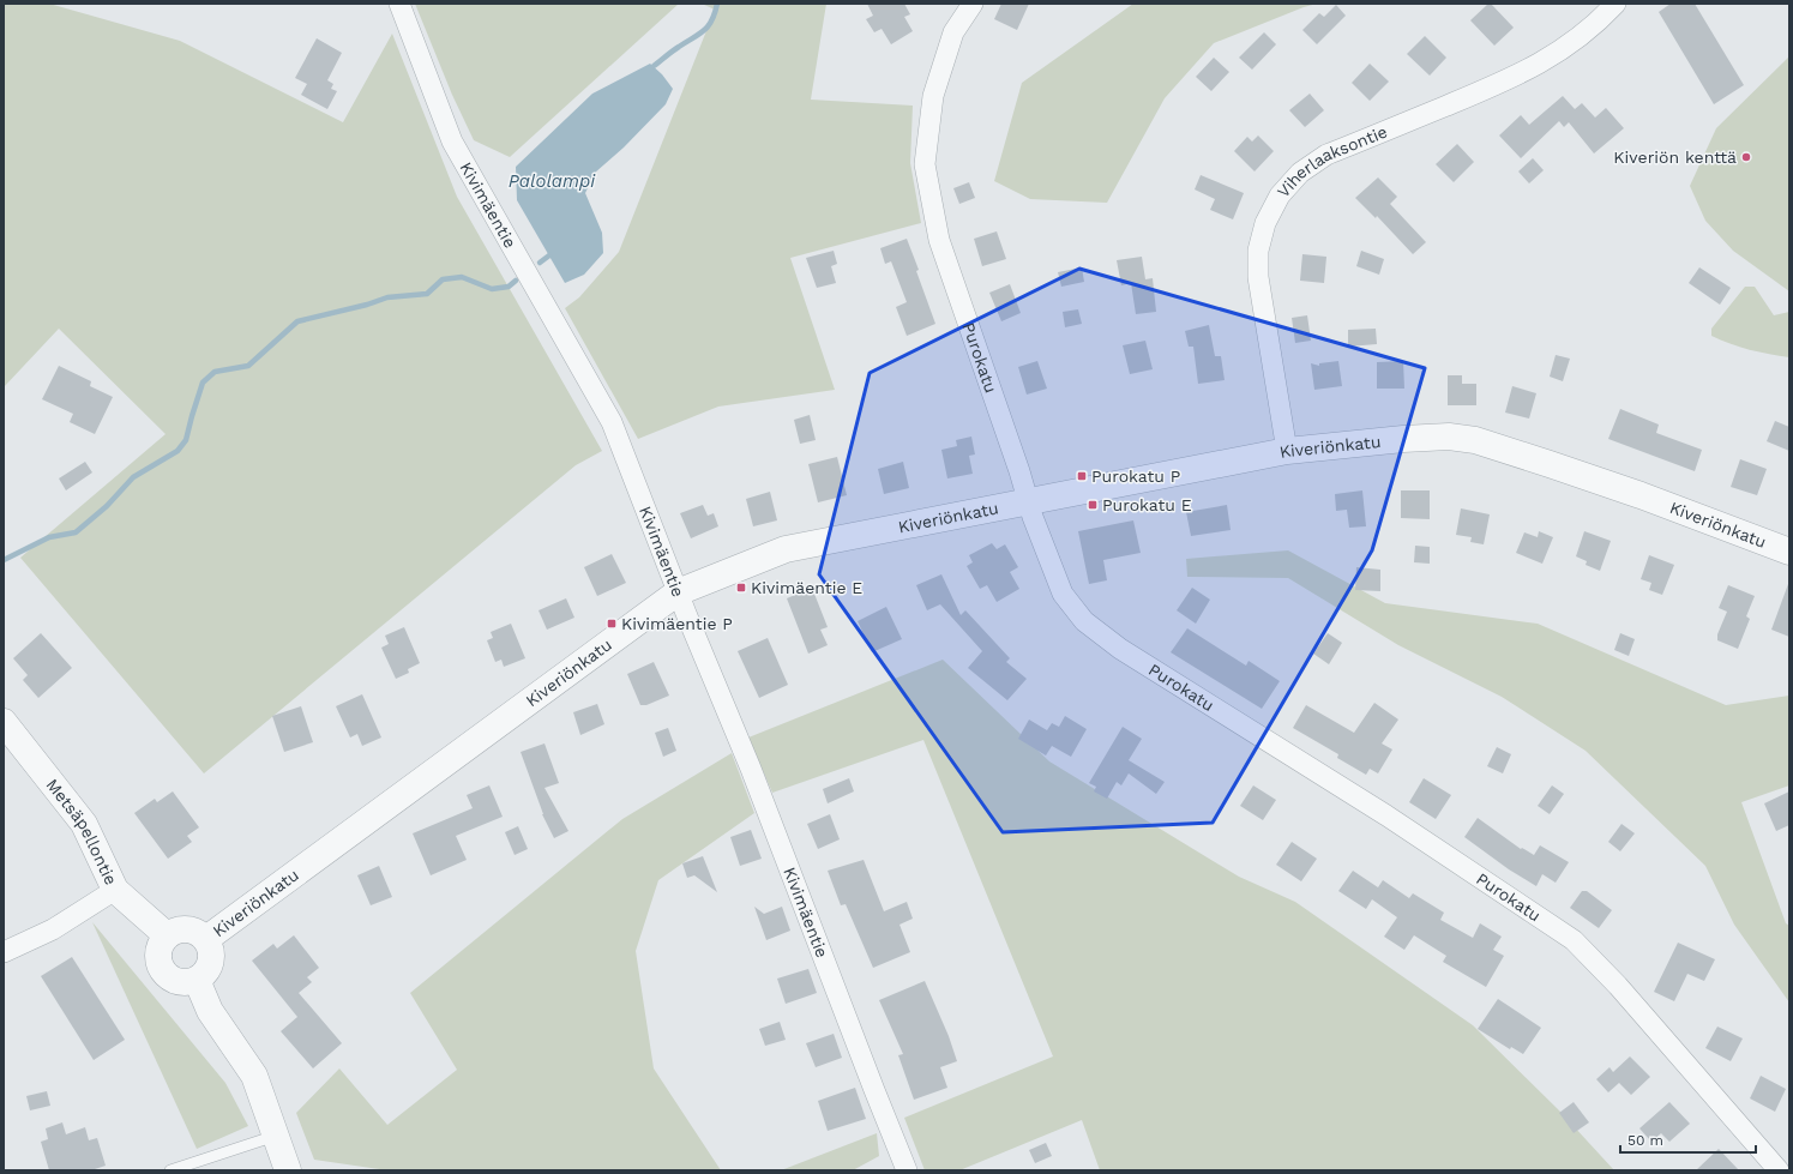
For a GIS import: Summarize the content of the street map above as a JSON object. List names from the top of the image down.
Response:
{
  "streets": {
    "street": [
      "Viherlaaksontie",
      "Kivimäentie",
      "Purokatu",
      "Kiveriönkatu",
      "Metsäpellontie"
    ]
  },
  "crossings": [
    ["Viherlaaksontie", "Kiveriönkatu"],
    ["Kivimäentie", "Kiveriönkatu"],
    ["Purokatu", "Kiveriönkatu"],
    ["Kiveriönkatu", "Metsäpellontie"]
  ],
  "water": ["Palolampi"],
  "places": {
    "other": ["Kiveriön kenttä"],
    "transit": [
      "Purokatu P",
      "Purokatu E",
      "Kivimäentie E",
      "Kivimäentie P"
    ]
  },
  "scale_bar": "50 m"
}
